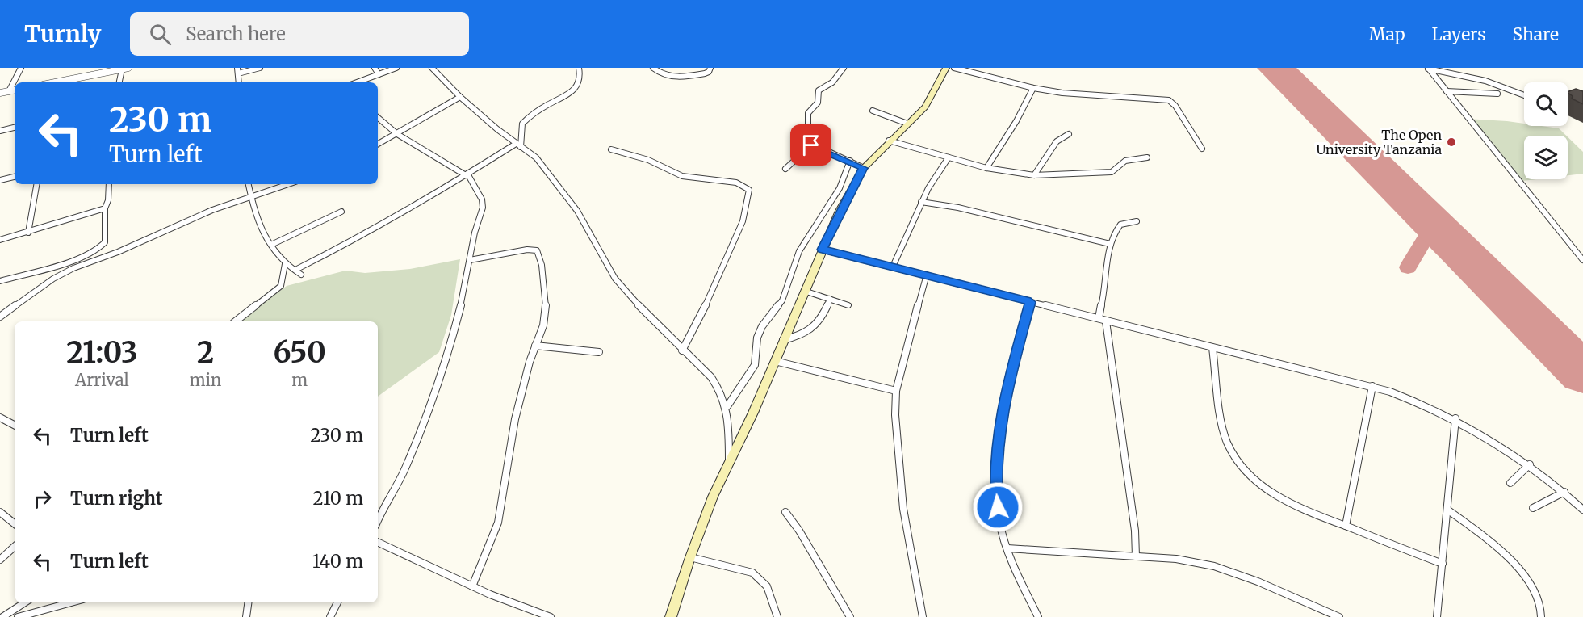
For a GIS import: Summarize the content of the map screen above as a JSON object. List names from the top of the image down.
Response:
{
  "places": ["The Open University Tanzania"],
  "page": {
    "header": "Turnly",
    "search": "Search here",
    "nav": ["Map", "Layers", "Share"],
    "turn": ["230 m", "Turn left"],
    "eta": [
      "21:03",
      "Arrival",
      "2",
      "min",
      "650",
      "m"
    ],
    "list": [
      {
        "name": "Turn left",
        "value": "230 m"
      },
      {
        "name": "Turn right",
        "value": "210 m"
      },
      {
        "name": "Turn left",
        "value": "140 m"
      }
    ]
  }
}
